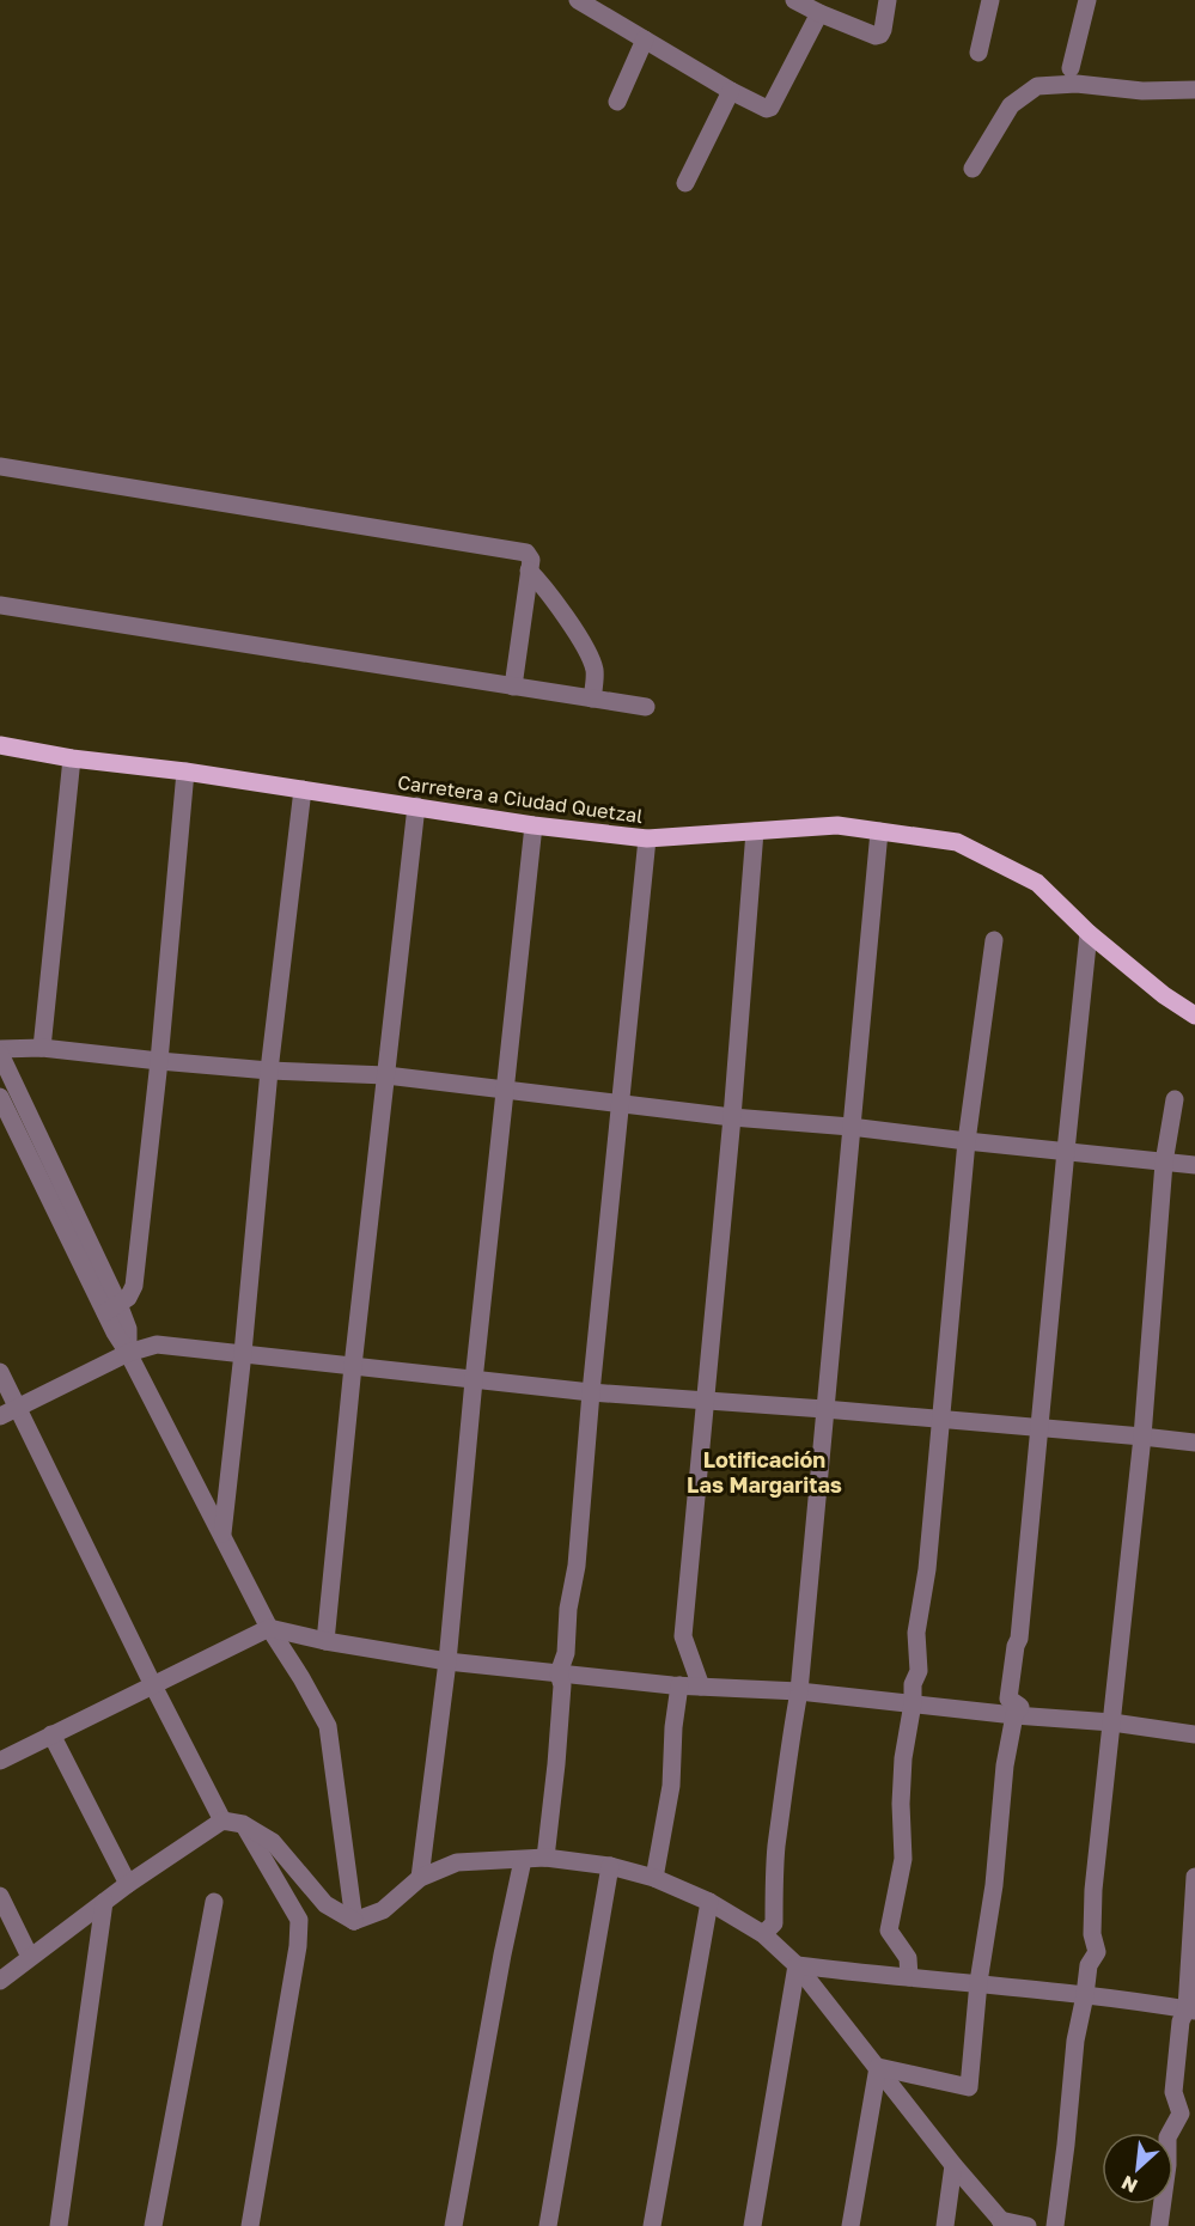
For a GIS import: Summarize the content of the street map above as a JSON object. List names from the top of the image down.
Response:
{
  "streets": {
    "main road": ["Carretera a Ciudad Quetzal"]
  },
  "districts": ["Lotificación Las Margaritas"],
  "north": "bottom left"
}
